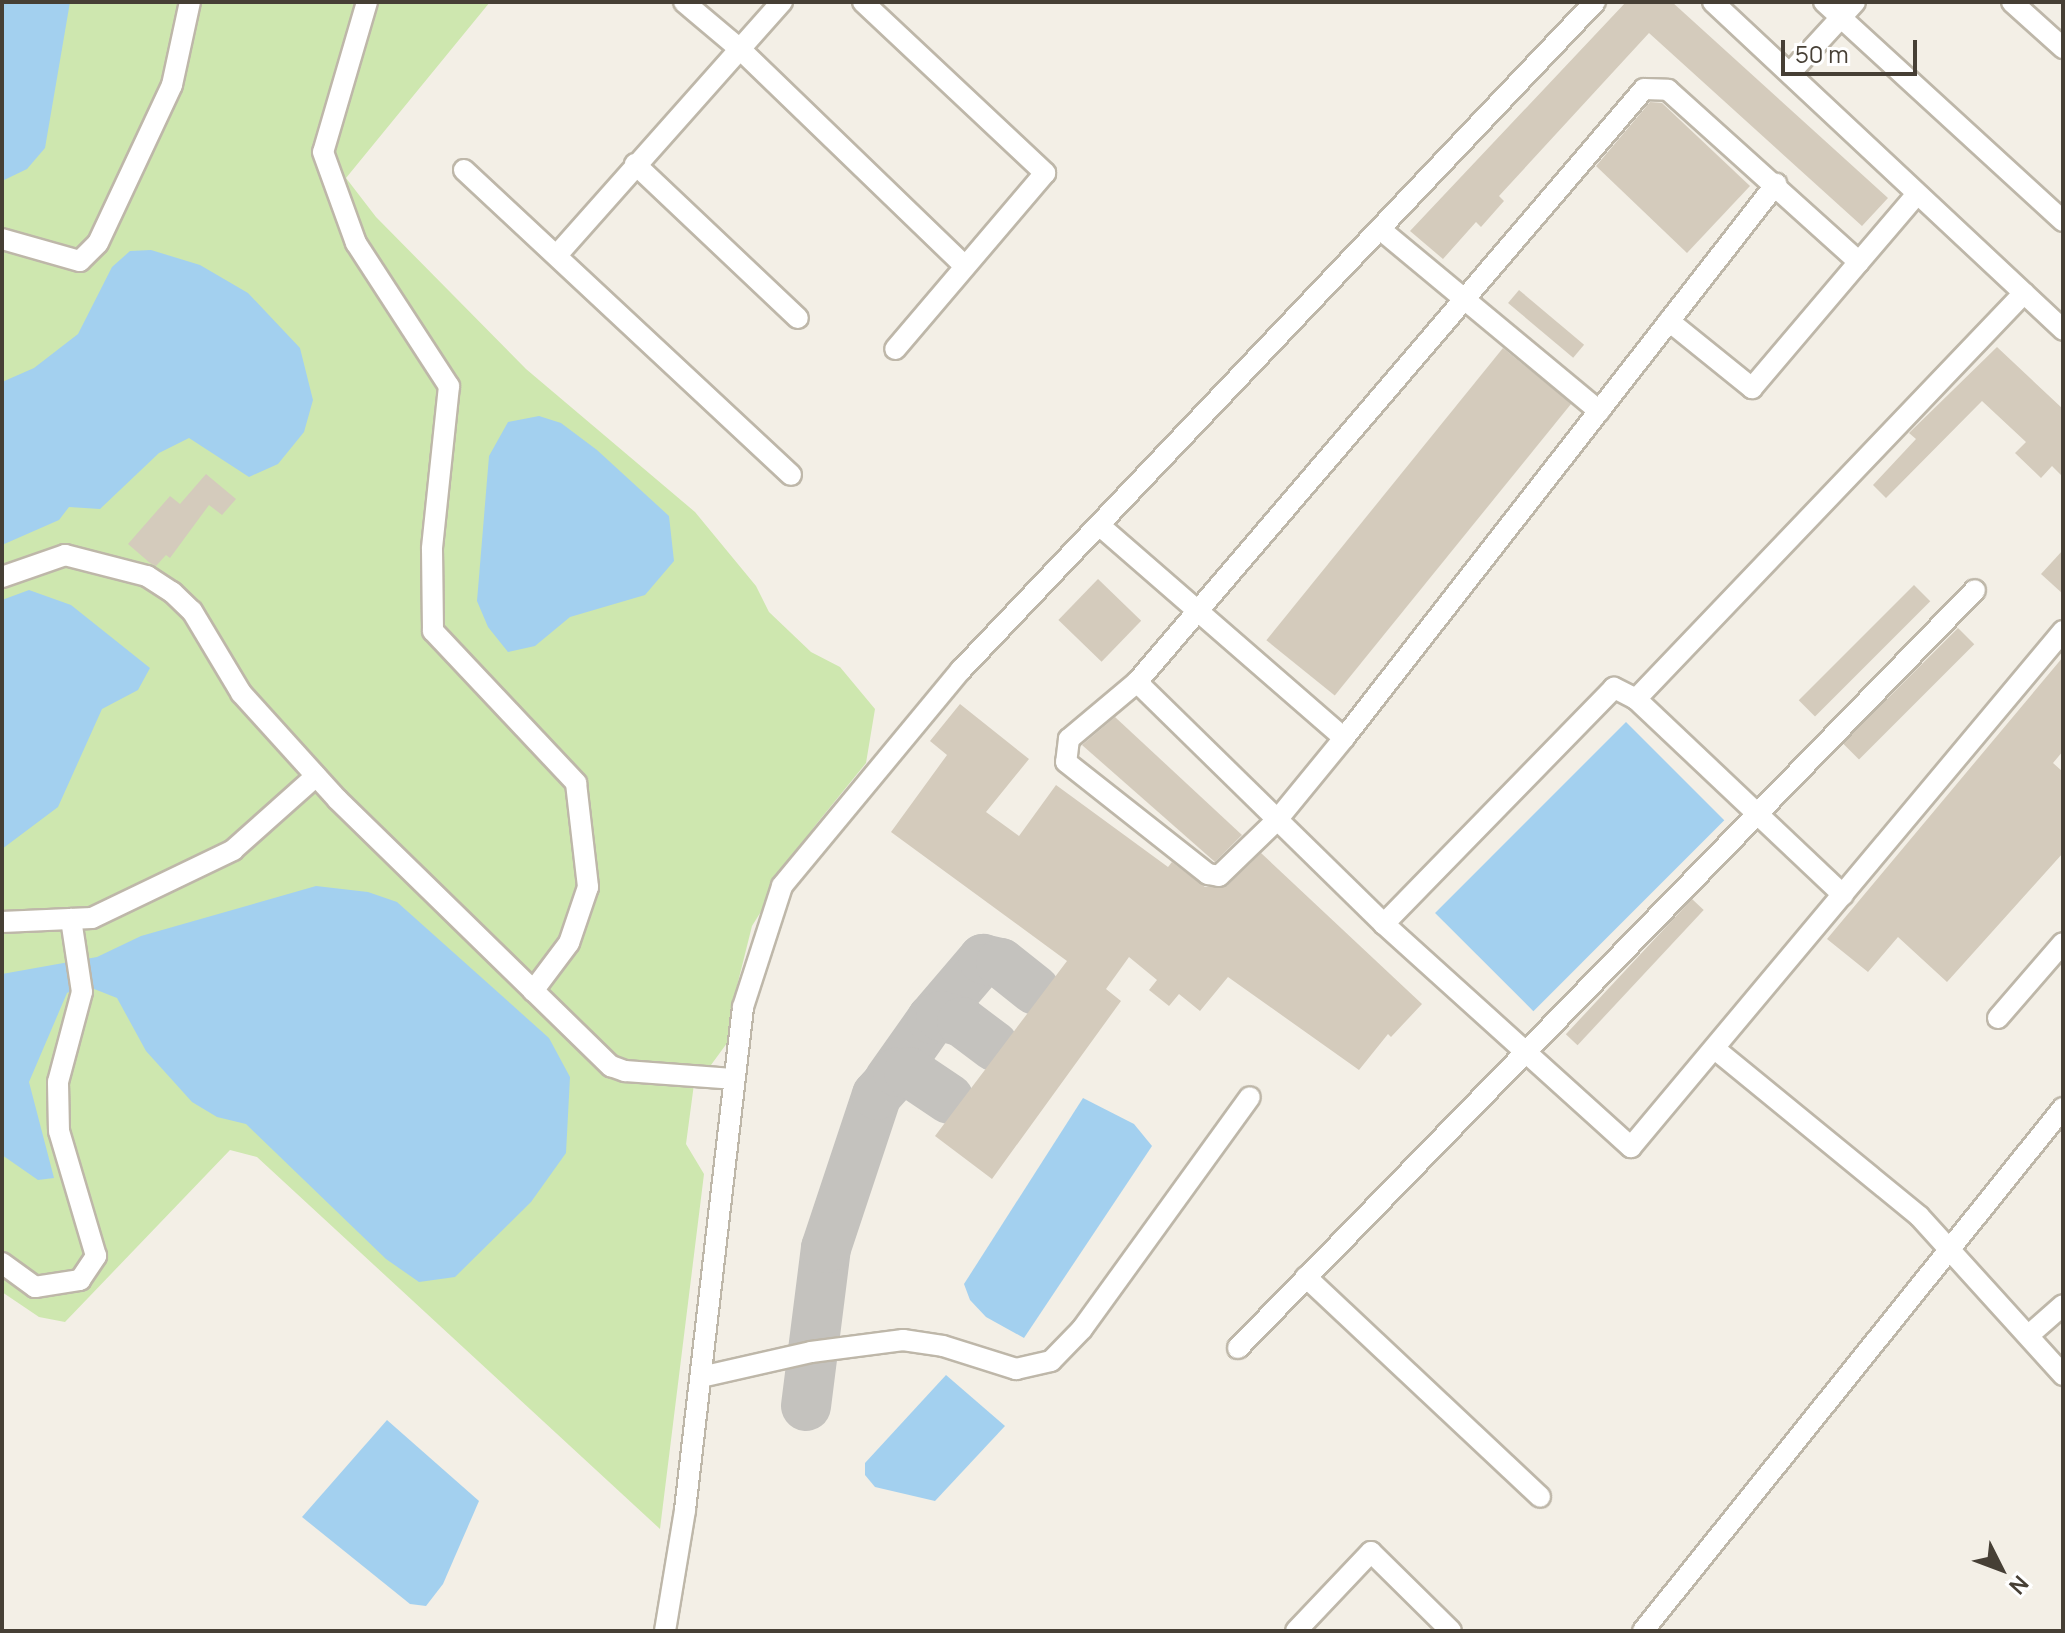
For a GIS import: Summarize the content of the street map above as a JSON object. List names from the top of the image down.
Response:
{
  "scale_bar": "50 m",
  "north": "bottom right"
}
